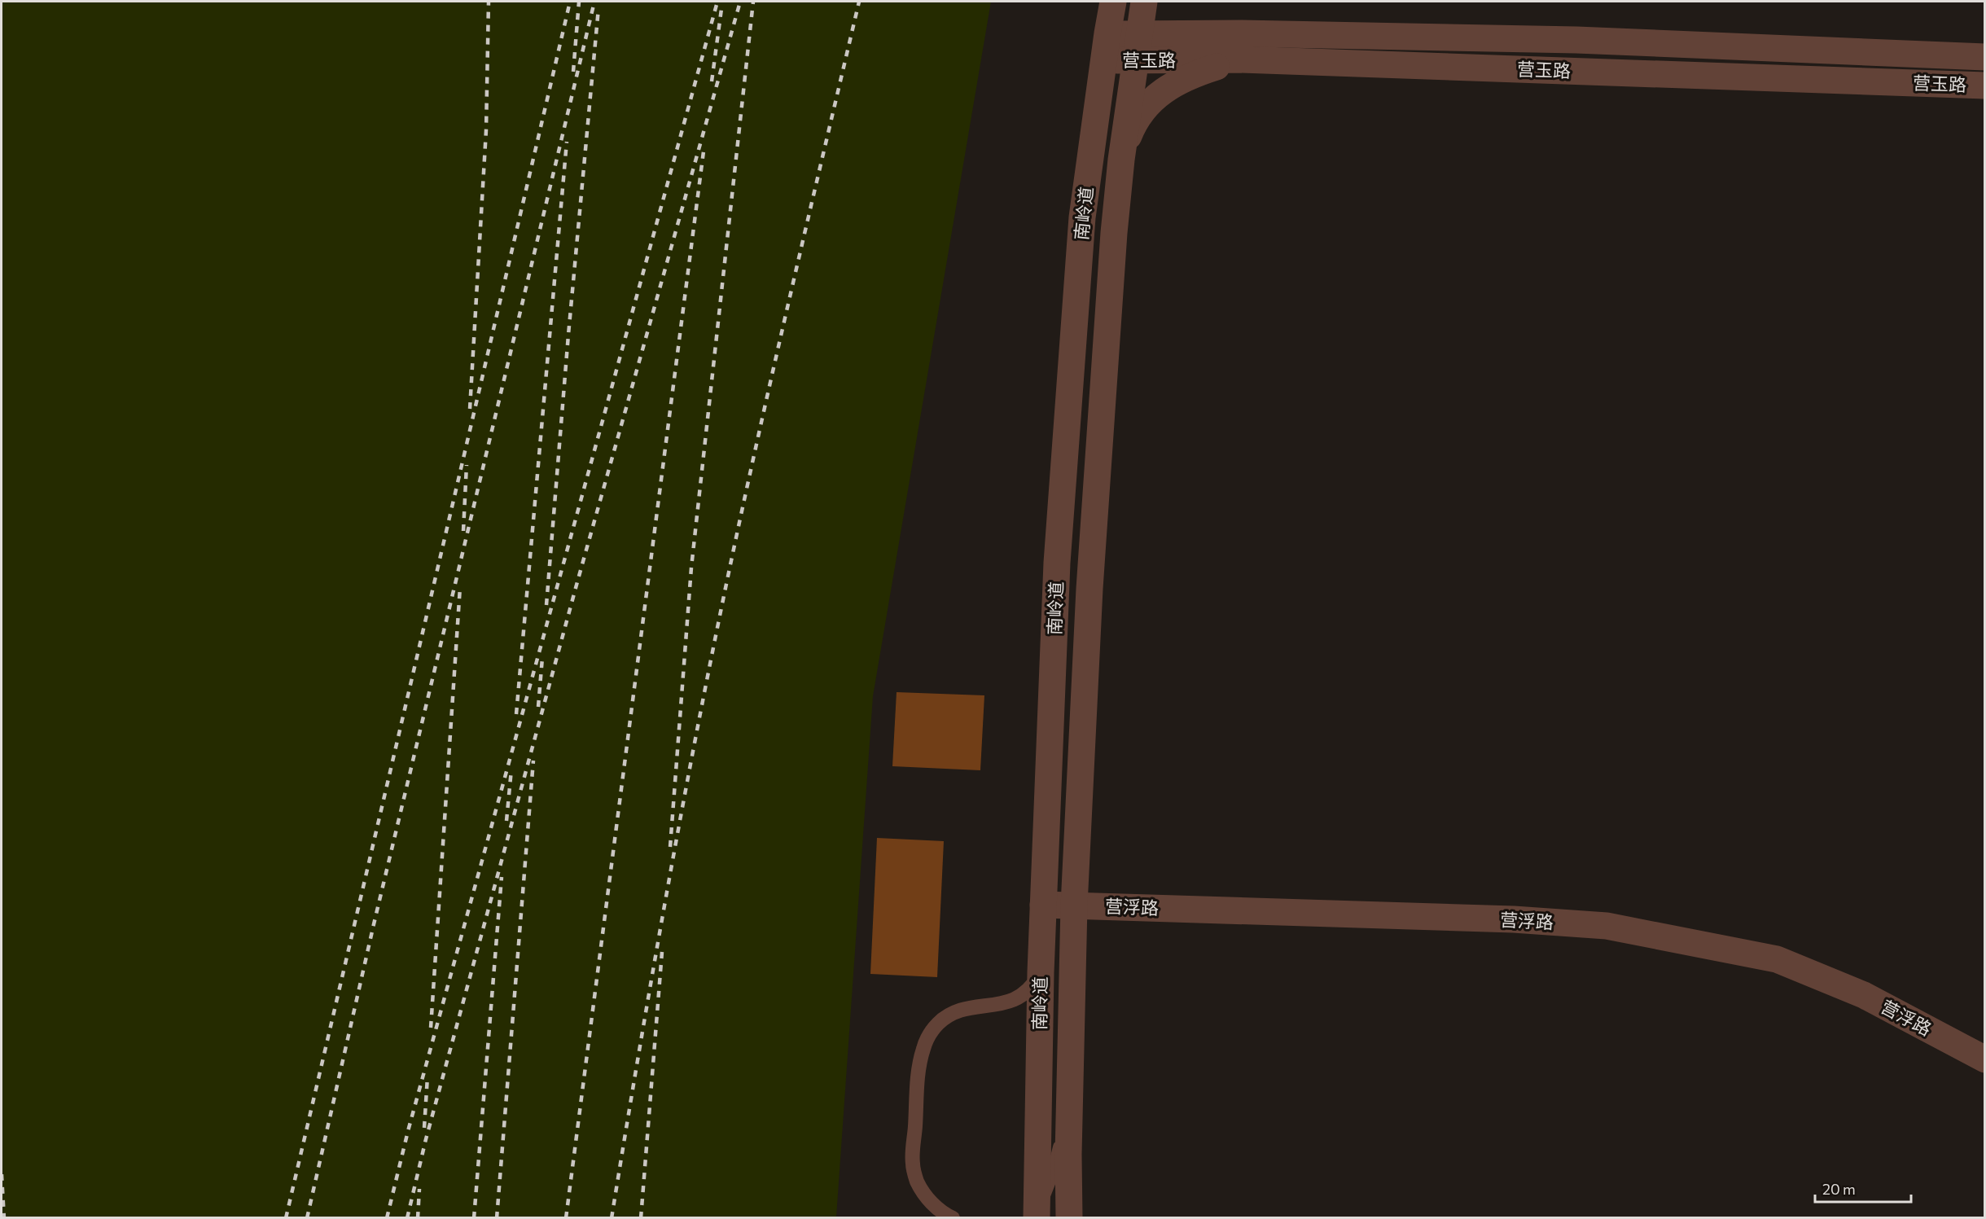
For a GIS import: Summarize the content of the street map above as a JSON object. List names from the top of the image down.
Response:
{
  "streets": {
    "street": ["营玉路", "南岭道", "营浮路"]
  },
  "crossings": [
    ["营玉路", "南岭道"],
    ["南岭道", "营浮路"]
  ],
  "scale_bar": "20 m"
}
